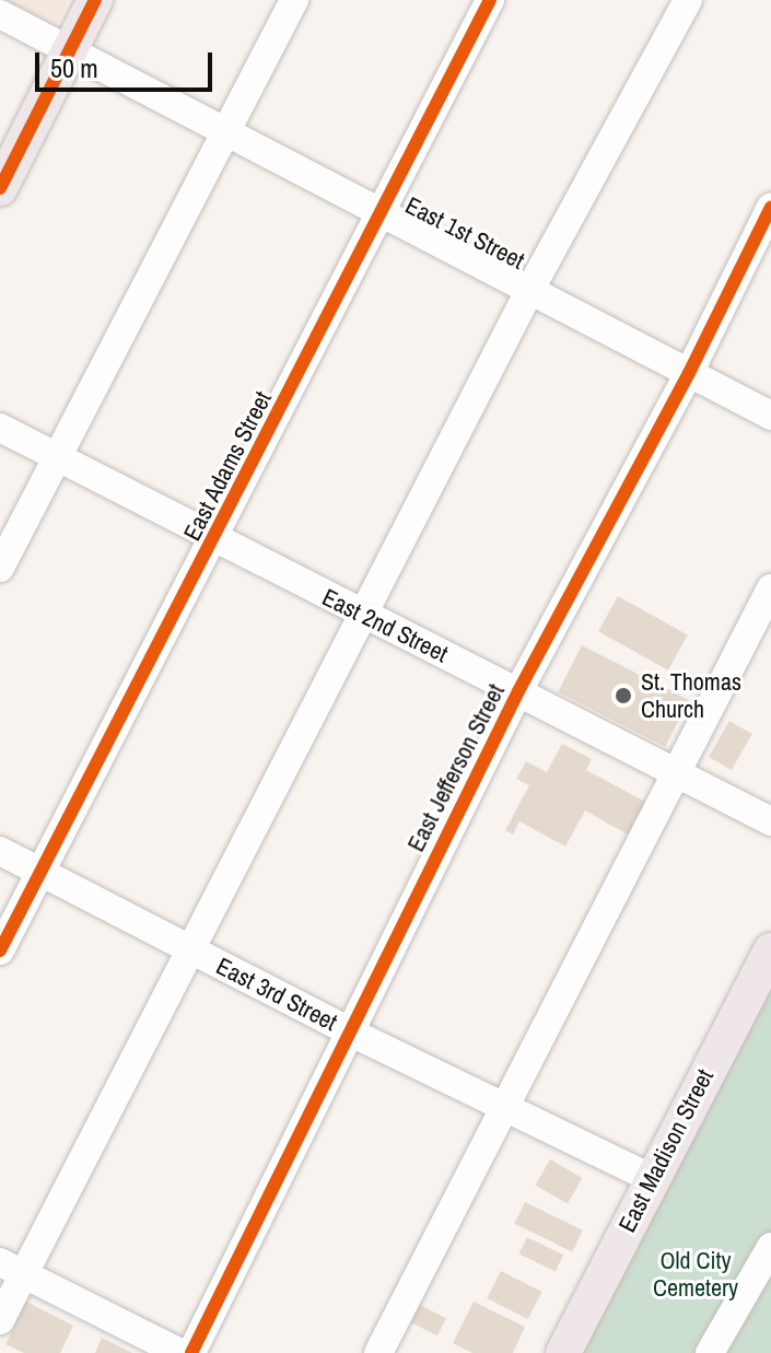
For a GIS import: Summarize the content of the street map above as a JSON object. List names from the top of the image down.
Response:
{
  "streets": {
    "main road": ["East Madison Street"],
    "street": [
      "East 1st Street",
      "East Adams Street",
      "East 2nd Street",
      "East Jefferson Street",
      "East 3rd Street"
    ]
  },
  "crossings": [
    ["East 1st Street", "East Adams Street"],
    ["East 1st Street", "East Jefferson Street"],
    ["East Adams Street", "East 2nd Street"],
    ["East Adams Street", "East 3rd Street"],
    ["East 2nd Street", "East Jefferson Street"],
    ["East Jefferson Street", "East 3rd Street"],
    ["East 3rd Street", "East Madison Street"]
  ],
  "parks": ["Old City Cemetery"],
  "places": ["St. Thomas Church"],
  "scale_bar": "50 m"
}
